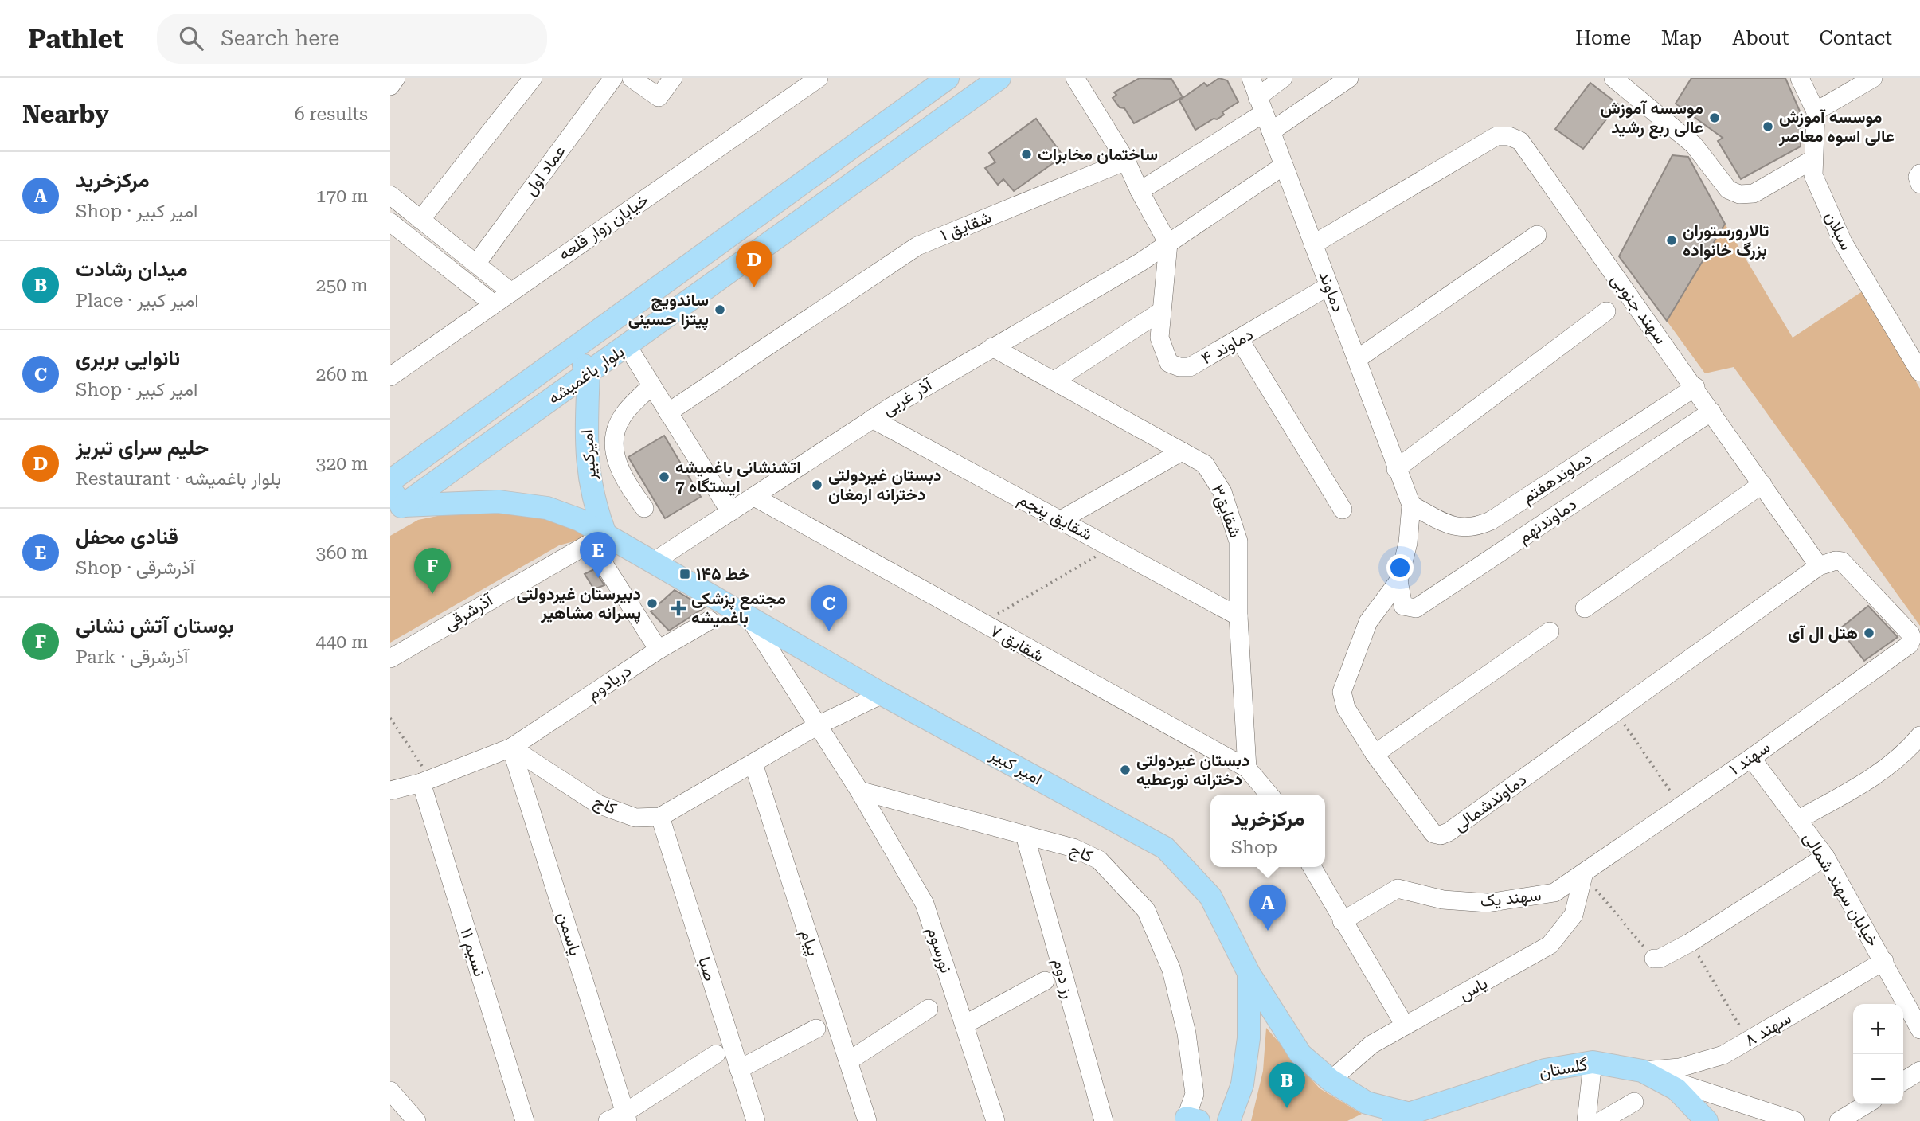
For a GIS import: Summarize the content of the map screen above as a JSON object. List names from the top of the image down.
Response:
{
  "streets": {
    "main road": [
      "بلوار باغمیشه",
      "امیرکبیر",
      "امیر کبیر",
      "گلستان"
    ],
    "street": [
      "عماد اول",
      "شقایق ۱",
      "خیابان زوار قلعه",
      "سبلان",
      "دماوند",
      "سهند جنوبی",
      "دماوند ۴",
      "آذر غربی",
      "دماوندهفتم",
      "شقایق۳",
      "شقایق پنجم",
      "دماوندنهم",
      "آذرشرقی",
      "شقایق ۷",
      "دریادوم",
      "سهند ۱",
      "دماوندشمالی",
      "کاج",
      "خیابان سهند شمالی",
      "سهند یک",
      "یاسمن",
      "پیام",
      "نورسوم",
      "نسیم ۱۱",
      "صبا",
      "رز دوم",
      "یاس",
      "سهند ۸"
    ]
  },
  "crossings": [
    ["دماوند", "سهند جنوبی"],
    ["دماوند", "دماوند ۴"],
    ["دماوند", "آذر غربی"],
    ["دماوند", "دماوندهفتم"],
    ["دماوند", "دماوندشمالی"],
    ["سهند جنوبی", "دماوندهفتم"],
    ["سهند جنوبی", "دماوندنهم"],
    ["سهند جنوبی", "سهند ۱"],
    ["سهند جنوبی", "دماوندشمالی"],
    ["دماوند ۴", "آذر غربی"],
    ["بلوار باغمیشه", "امیرکبیر"],
    ["بلوار باغمیشه", "امیر کبیر"],
    ["آذر غربی", "شقایق۳"],
    ["آذر غربی", "شقایق پنجم"],
    ["آذر غربی", "شقایق ۷"],
    ["آذر غربی", "امیر کبیر"],
    ["امیرکبیر", "آذرشرقی"],
    ["امیرکبیر", "امیر کبیر"],
    ["دماوندهفتم", "دماوندشمالی"],
    ["شقایق۳", "شقایق پنجم"],
    ["شقایق۳", "شقایق ۷"],
    ["دماوندنهم", "دماوندشمالی"],
    ["آذرشرقی", "امیر کبیر"],
    ["دریادوم", "کاج"],
    ["دریادوم", "یاسمن"],
    ["سهند ۱", "دماوندشمالی"],
    ["سهند ۱", "خیابان سهند شمالی"],
    ["سهند ۱", "سهند یک"],
    ["سهند ۱", "یاس"],
    ["کاج", "یاسمن"],
    ["کاج", "نورسوم"],
    ["کاج", "صبا"],
    ["کاج", "رز دوم"],
    ["خیابان سهند شمالی", "سهند ۸"],
    ["سهند یک", "یاس"],
    ["سهند ۸", "گلستان"]
  ],
  "places": {
    "other": [
      "موسسه آموزش عالی ربع رشید",
      "موسسه آموزش عالی اسوه معاصر",
      "ساختمان مخابرات",
      "تالارورستوران بزرگ خانواده",
      "ساندویچ پیتزا حسینی",
      "اتشنشانی باغمیشه ایستگاه 7",
      "دبستان غیردولتی دخترانه ارمغان",
      "دبیرستان غیردولتی پسرانه مشاهیر",
      "هتل ال آی",
      "دبستان غیردولتی دخترانه نورعطیه"
    ],
    "transit": ["خط ۱۴۵"],
    "health": ["مجتمع پزشکی باغمیشه"]
  },
  "page": {
    "header": "Pathlet",
    "search": "Search here",
    "nav": [
      "Home",
      "Map",
      "About",
      "Contact"
    ],
    "heading": ["Nearby", "6 results"],
    "list": [
      {
        "mark": "A",
        "name": "مرکزخرید",
        "note": "Shop · امیر کبیر",
        "value": "170 m"
      },
      {
        "mark": "B",
        "name": "میدان رشادت",
        "note": "Place · امیر کبیر",
        "value": "250 m"
      },
      {
        "mark": "C",
        "name": "نانوایی بربری",
        "note": "Shop · امیر کبیر",
        "value": "260 m"
      },
      {
        "mark": "D",
        "name": "حلیم سرای تبریز",
        "note": "Restaurant · بلوار باغمیشه",
        "value": "320 m"
      },
      {
        "mark": "E",
        "name": "قنادی محفل",
        "note": "Shop · آذرشرقی",
        "value": "360 m"
      },
      {
        "mark": "F",
        "name": "بوستان آتش نشانی",
        "note": "Park · آذرشرقی",
        "value": "440 m"
      }
    ],
    "pins": [
      "D",
      "E",
      "F",
      "C",
      "A",
      "B"
    ],
    "popup": ["مرکزخرید", "Shop"],
    "map_buttons": ["+", "−"]
  }
}
